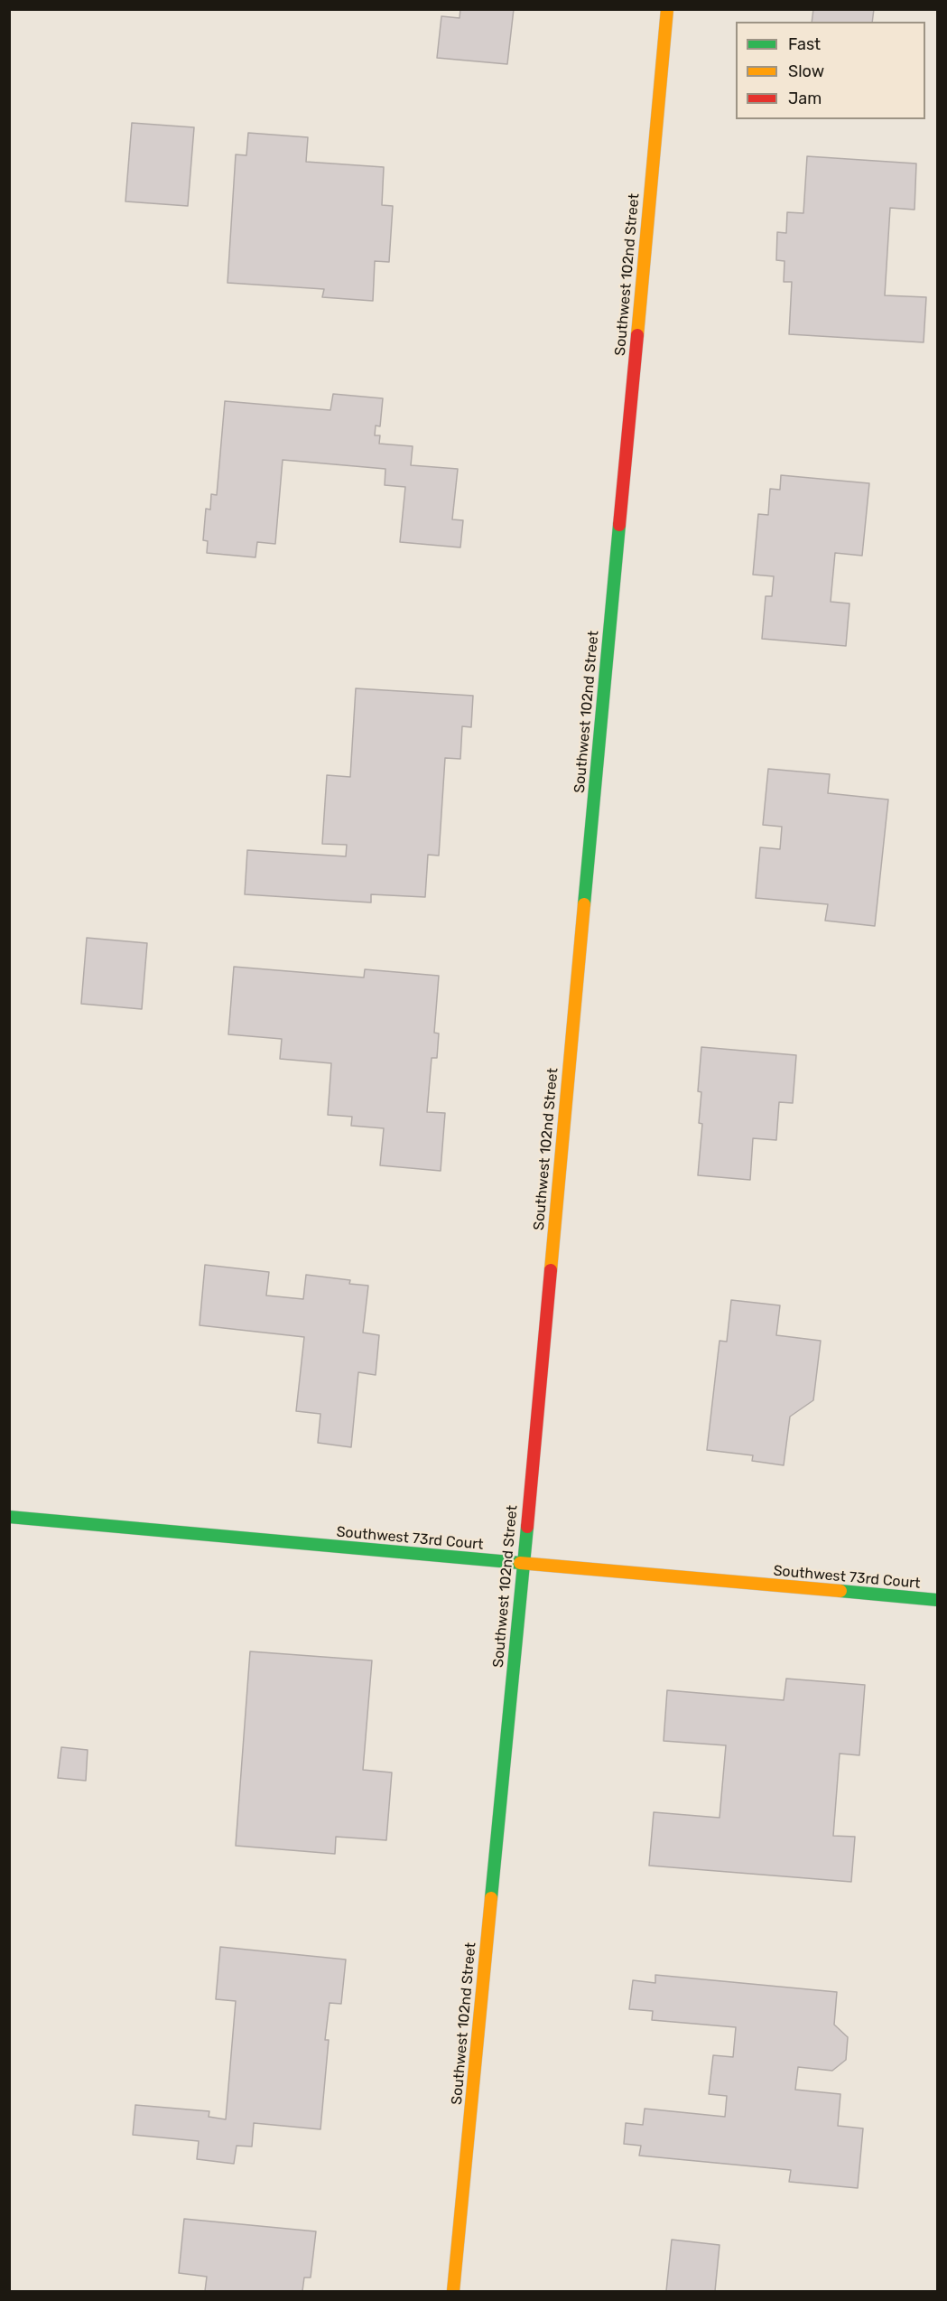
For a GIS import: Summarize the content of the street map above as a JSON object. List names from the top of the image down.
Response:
{
  "streets": {
    "street": ["Southwest 102nd Street", "Southwest 73rd Court"]
  },
  "crossings": [
    ["Southwest 102nd Street", "Southwest 73rd Court"]
  ],
  "legend": ["Fast", "Slow", "Jam"]
}
